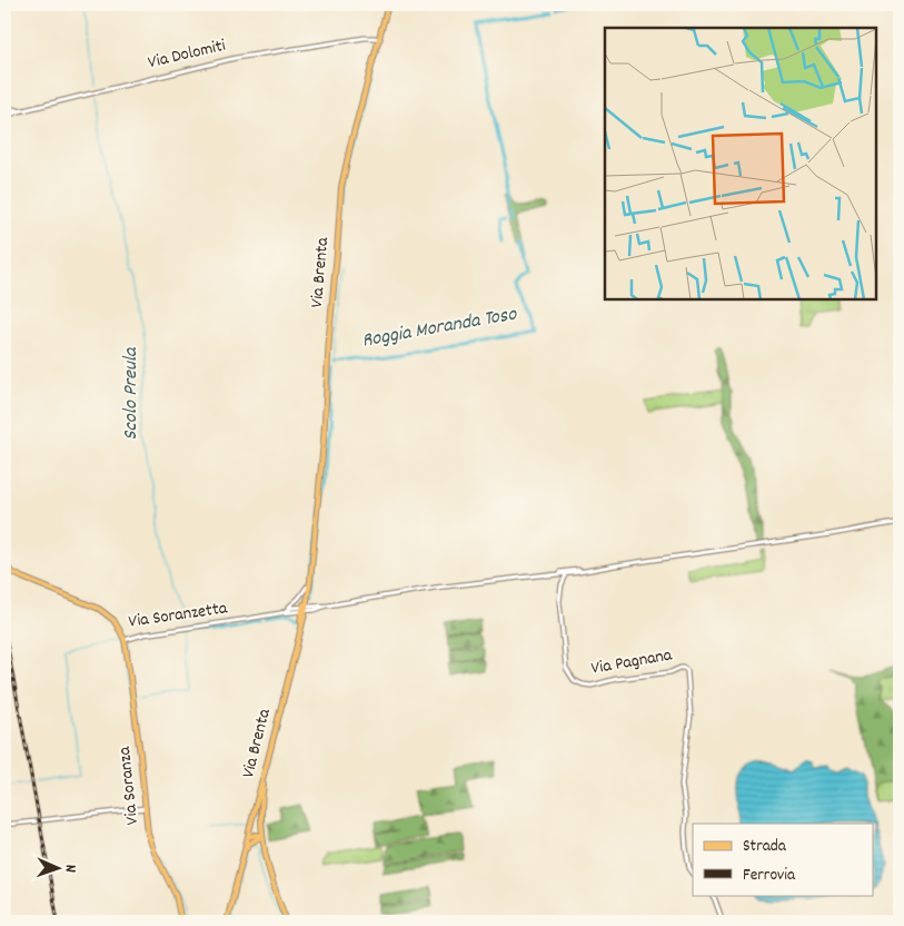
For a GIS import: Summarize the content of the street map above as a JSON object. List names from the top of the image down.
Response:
{
  "streets": {
    "main road": ["Via Brenta", "Via Soranzetta", "Via Soranza"],
    "street": ["Via Dolomiti", "Via Pagnana"]
  },
  "crossings": [
    ["Via Dolomiti", "Via Brenta"],
    ["Via Brenta", "Via Soranzetta"],
    ["Via Soranzetta", "Via Soranza"]
  ],
  "water": ["Roggia Moranda Toso", "Scolo Preula"],
  "legend": ["Strada", "Ferrovia"],
  "north": "right"
}
